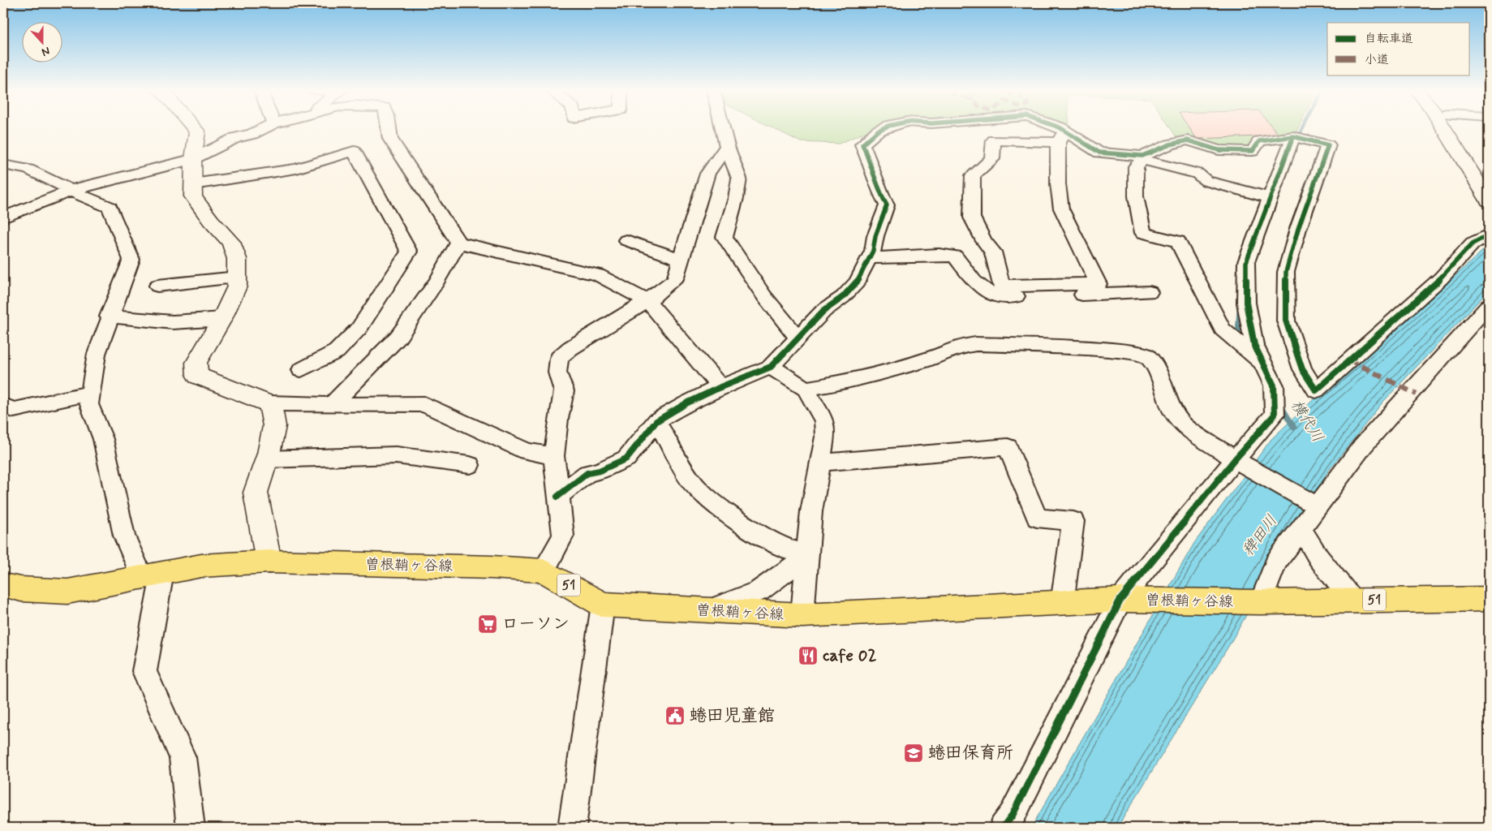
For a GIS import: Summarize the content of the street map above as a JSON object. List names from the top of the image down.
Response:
{
  "streets": {
    "main road": ["曽根鞘ヶ谷線", "51"]
  },
  "water": ["横代川", "稗田川"],
  "places": {
    "supermarket": ["ローソン"],
    "restaurant": ["cafe 02"],
    "public building": ["蜷田児童館"],
    "school or university": ["蜷田保育所"]
  },
  "legend": ["自転車道", "小道"],
  "north": "bottom"
}
